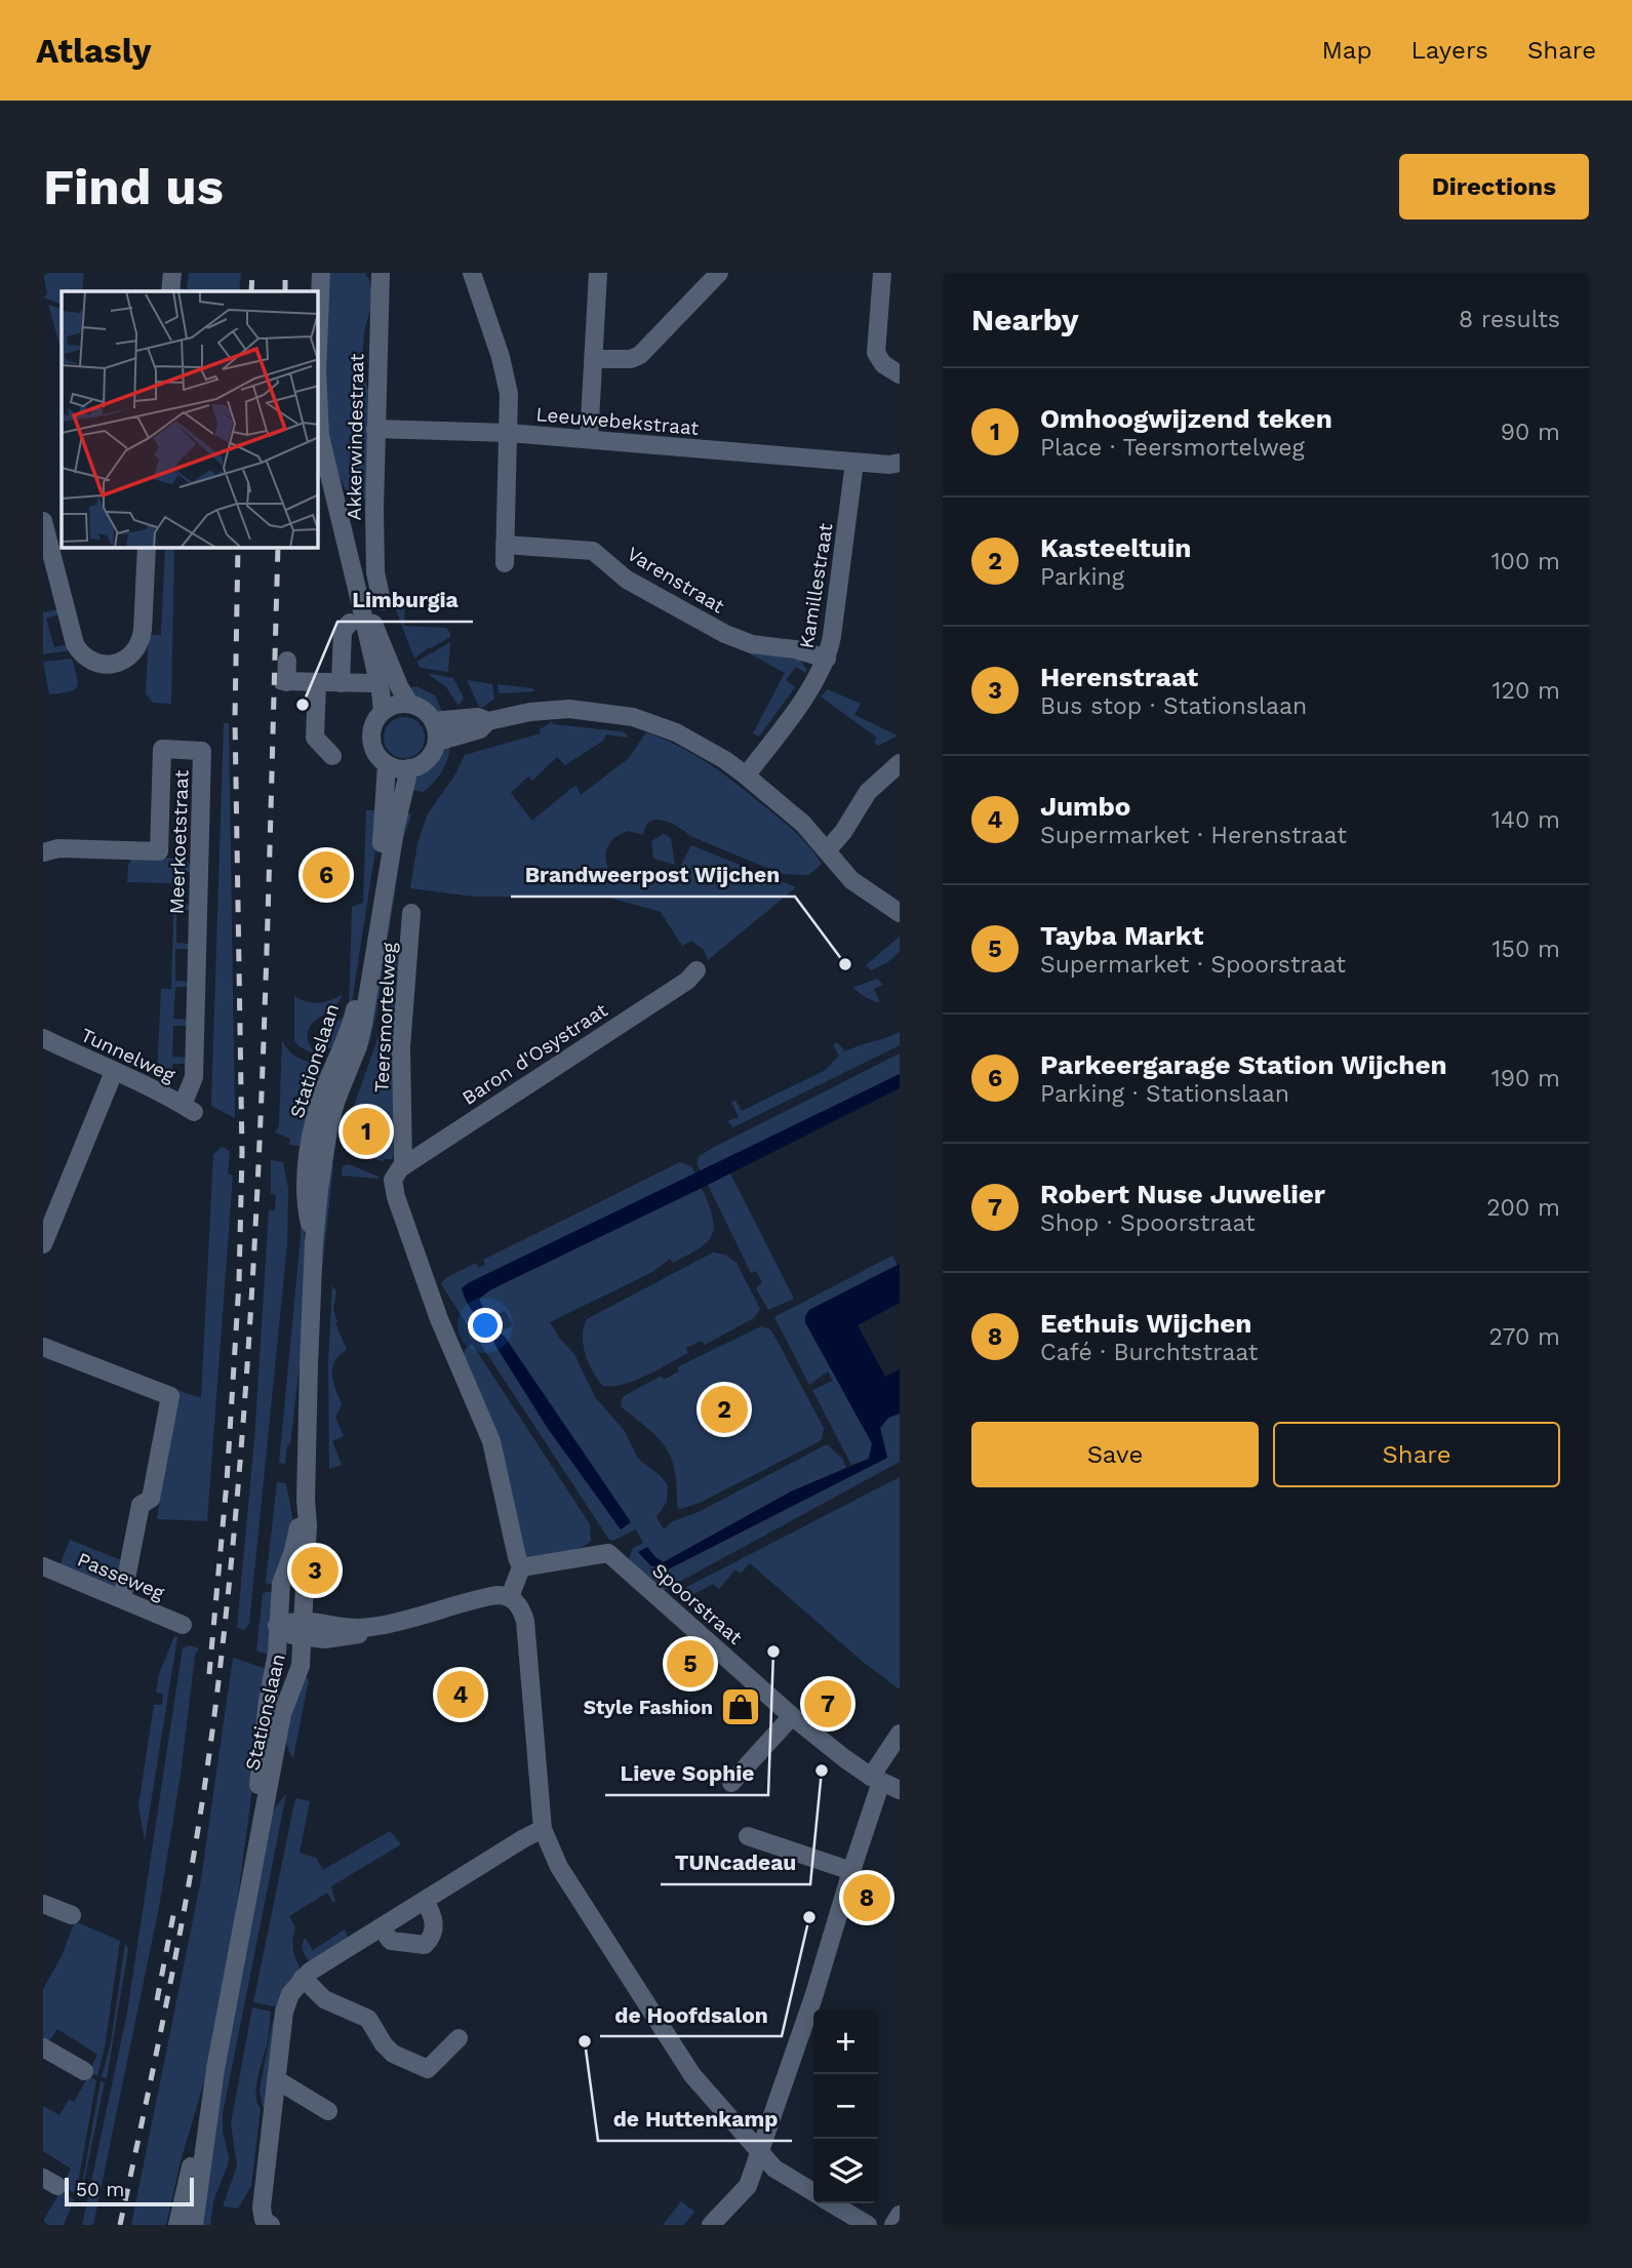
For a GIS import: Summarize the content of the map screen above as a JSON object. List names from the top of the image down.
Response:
{
  "streets": {
    "street": [
      "Leeuwebekstraat",
      "Akkerwindestraat",
      "Varenstraat",
      "Kamillestraat",
      "Meerkoetstraat",
      "Teersmortelweg",
      "Baron d'Osystraat",
      "Tunnelweg",
      "Stationslaan",
      "Passeweg",
      "Spoorstraat"
    ]
  },
  "crossings": [
    ["Leeuwebekstraat", "Akkerwindestraat"],
    ["Leeuwebekstraat", "Varenstraat"],
    ["Leeuwebekstraat", "Kamillestraat"],
    ["Varenstraat", "Kamillestraat"],
    ["Meerkoetstraat", "Tunnelweg"],
    ["Teersmortelweg", "Baron d'Osystraat"]
  ],
  "places": {
    "other": [
      "Limburgia",
      "Brandweerpost Wijchen",
      "Lieve Sophie",
      "TUNcadeau",
      "de Hoofdsalon",
      "de Huttenkamp"
    ],
    "shop": ["Style Fashion"]
  },
  "scale_bar": "50 m",
  "page": {
    "header": "Atlasly",
    "nav": ["Map", "Layers", "Share"],
    "buttons": [
      "Directions",
      ["Save", "Share"]
    ],
    "title": "Find us",
    "heading": ["Nearby", "8 results"],
    "list": [
      {
        "mark": "1",
        "name": "Omhoogwijzend teken",
        "note": "Place · Teersmortelweg",
        "value": "90 m"
      },
      {
        "mark": "2",
        "name": "Kasteeltuin",
        "note": "Parking",
        "value": "100 m"
      },
      {
        "mark": "3",
        "name": "Herenstraat",
        "note": "Bus stop · Stationslaan",
        "value": "120 m"
      },
      {
        "mark": "4",
        "name": "Jumbo",
        "note": "Supermarket · Herenstraat",
        "value": "140 m"
      },
      {
        "mark": "5",
        "name": "Tayba Markt",
        "note": "Supermarket · Spoorstraat",
        "value": "150 m"
      },
      {
        "mark": "6",
        "name": "Parkeergarage Station Wijchen",
        "note": "Parking · Stationslaan",
        "value": "190 m"
      },
      {
        "mark": "7",
        "name": "Robert Nuse Juwelier",
        "note": "Shop · Spoorstraat",
        "value": "200 m"
      },
      {
        "mark": "8",
        "name": "Eethuis Wijchen",
        "note": "Café · Burchtstraat",
        "value": "270 m"
      }
    ],
    "pins": [
      "6",
      "1",
      "2",
      "3",
      "5",
      "4",
      "7",
      "8"
    ],
    "map_buttons": ["+", "−"],
    "scale": "50 m"
  }
}
